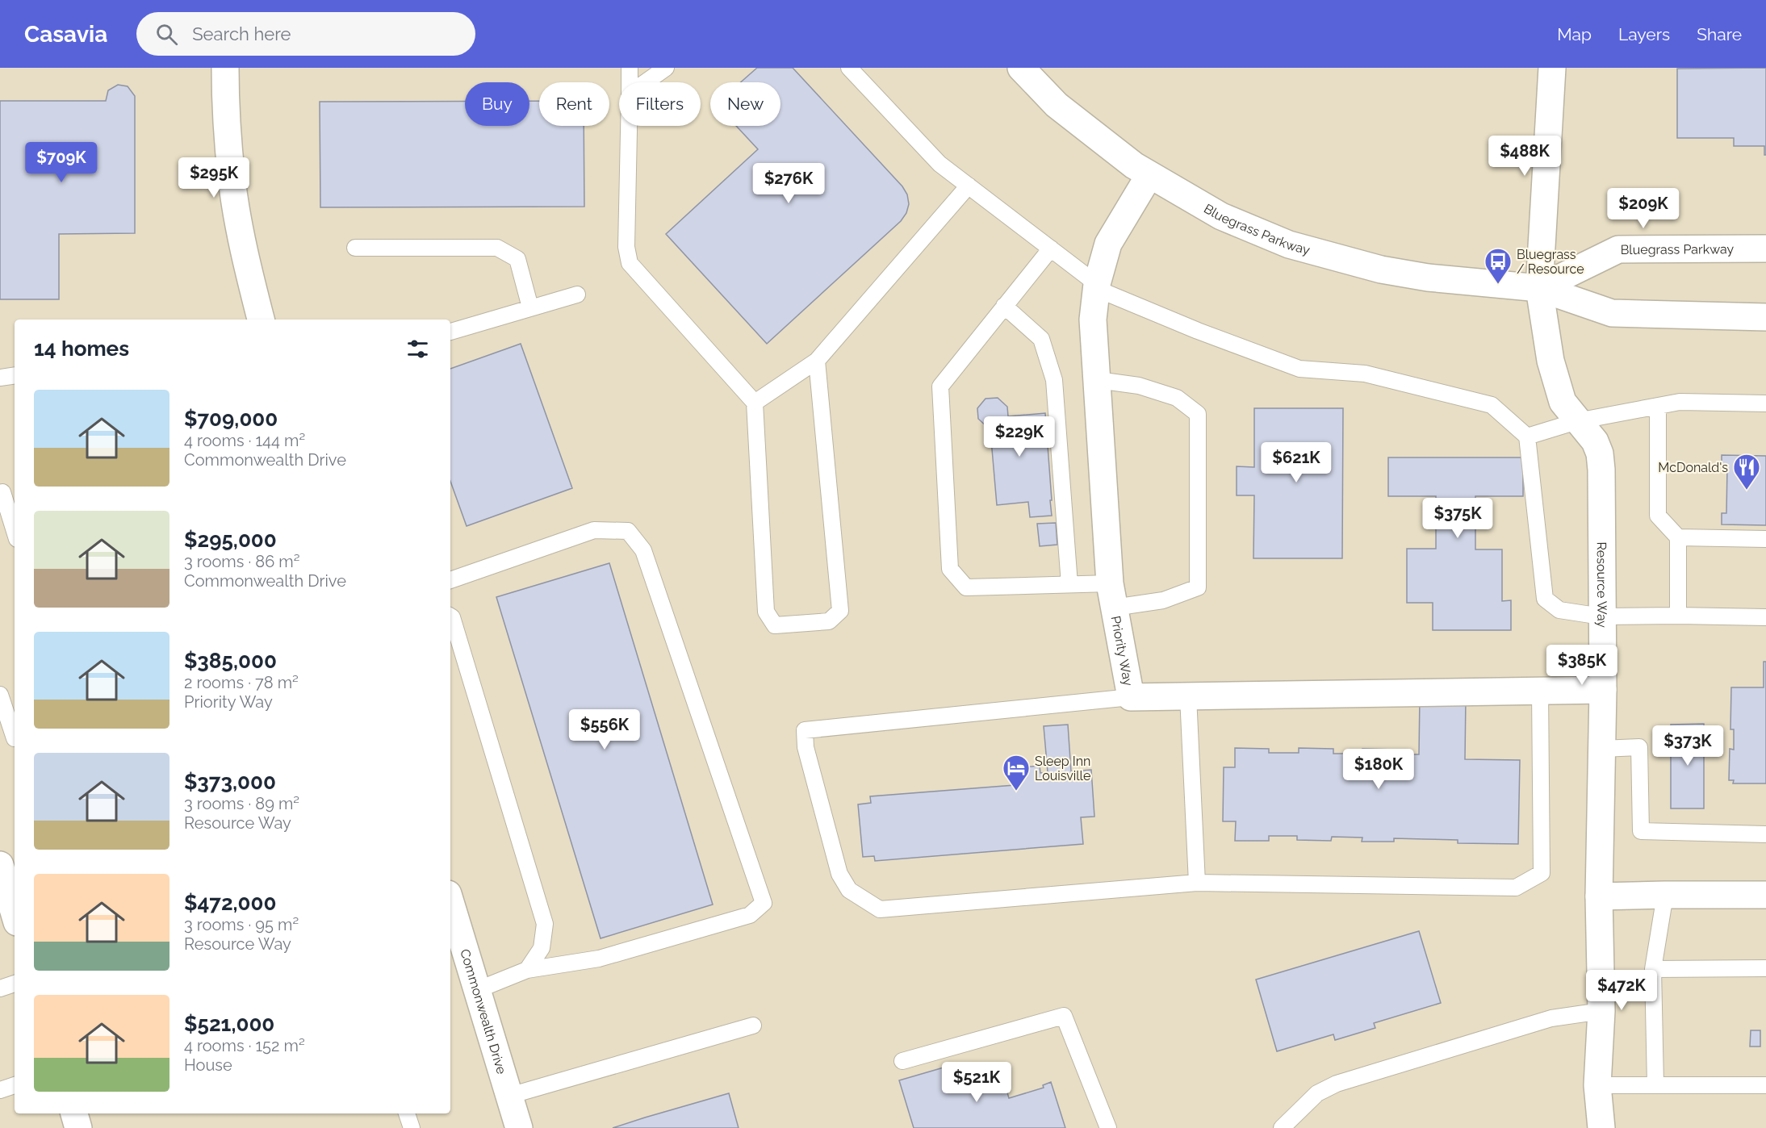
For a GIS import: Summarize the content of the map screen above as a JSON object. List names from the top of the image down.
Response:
{
  "streets": {
    "street": [
      "Bluegrass Parkway",
      "Resource Way",
      "Priority Way",
      "Commonwealth Drive"
    ]
  },
  "crossings": [
    ["Bluegrass Parkway", "Resource Way"],
    ["Bluegrass Parkway", "Priority Way"],
    ["Resource Way", "Priority Way"]
  ],
  "places": {
    "bus stop": ["Bluegrass / Resource"],
    "restaurant": ["McDonald's"],
    "hotel": ["Sleep Inn Louisville"]
  },
  "page": {
    "header": "Casavia",
    "search": "Search here",
    "nav": ["Map", "Layers", "Share"],
    "chip": [
      "Buy",
      "Rent",
      "Filters",
      "New"
    ],
    "price": [
      "$488K",
      "$709K",
      "$295K",
      "$276K",
      "$209K",
      "$229K",
      "$621K",
      "$375K",
      "$385K",
      "$556K",
      "$373K",
      "$180K",
      "$472K",
      "$521K"
    ],
    "heading": "14 homes",
    "list": [
      {
        "name": "$709,000",
        "note": "4 rooms · 144 m² · Commonwealth Drive"
      },
      {
        "name": "$295,000",
        "note": "3 rooms · 86 m² · Commonwealth Drive"
      },
      {
        "name": "$385,000",
        "note": "2 rooms · 78 m² · Priority Way"
      },
      {
        "name": "$373,000",
        "note": "3 rooms · 89 m² · Resource Way"
      },
      {
        "name": "$472,000",
        "note": "3 rooms · 95 m² · Resource Way"
      },
      {
        "name": "$521,000",
        "note": "4 rooms · 152 m² · House"
      }
    ]
  }
}
